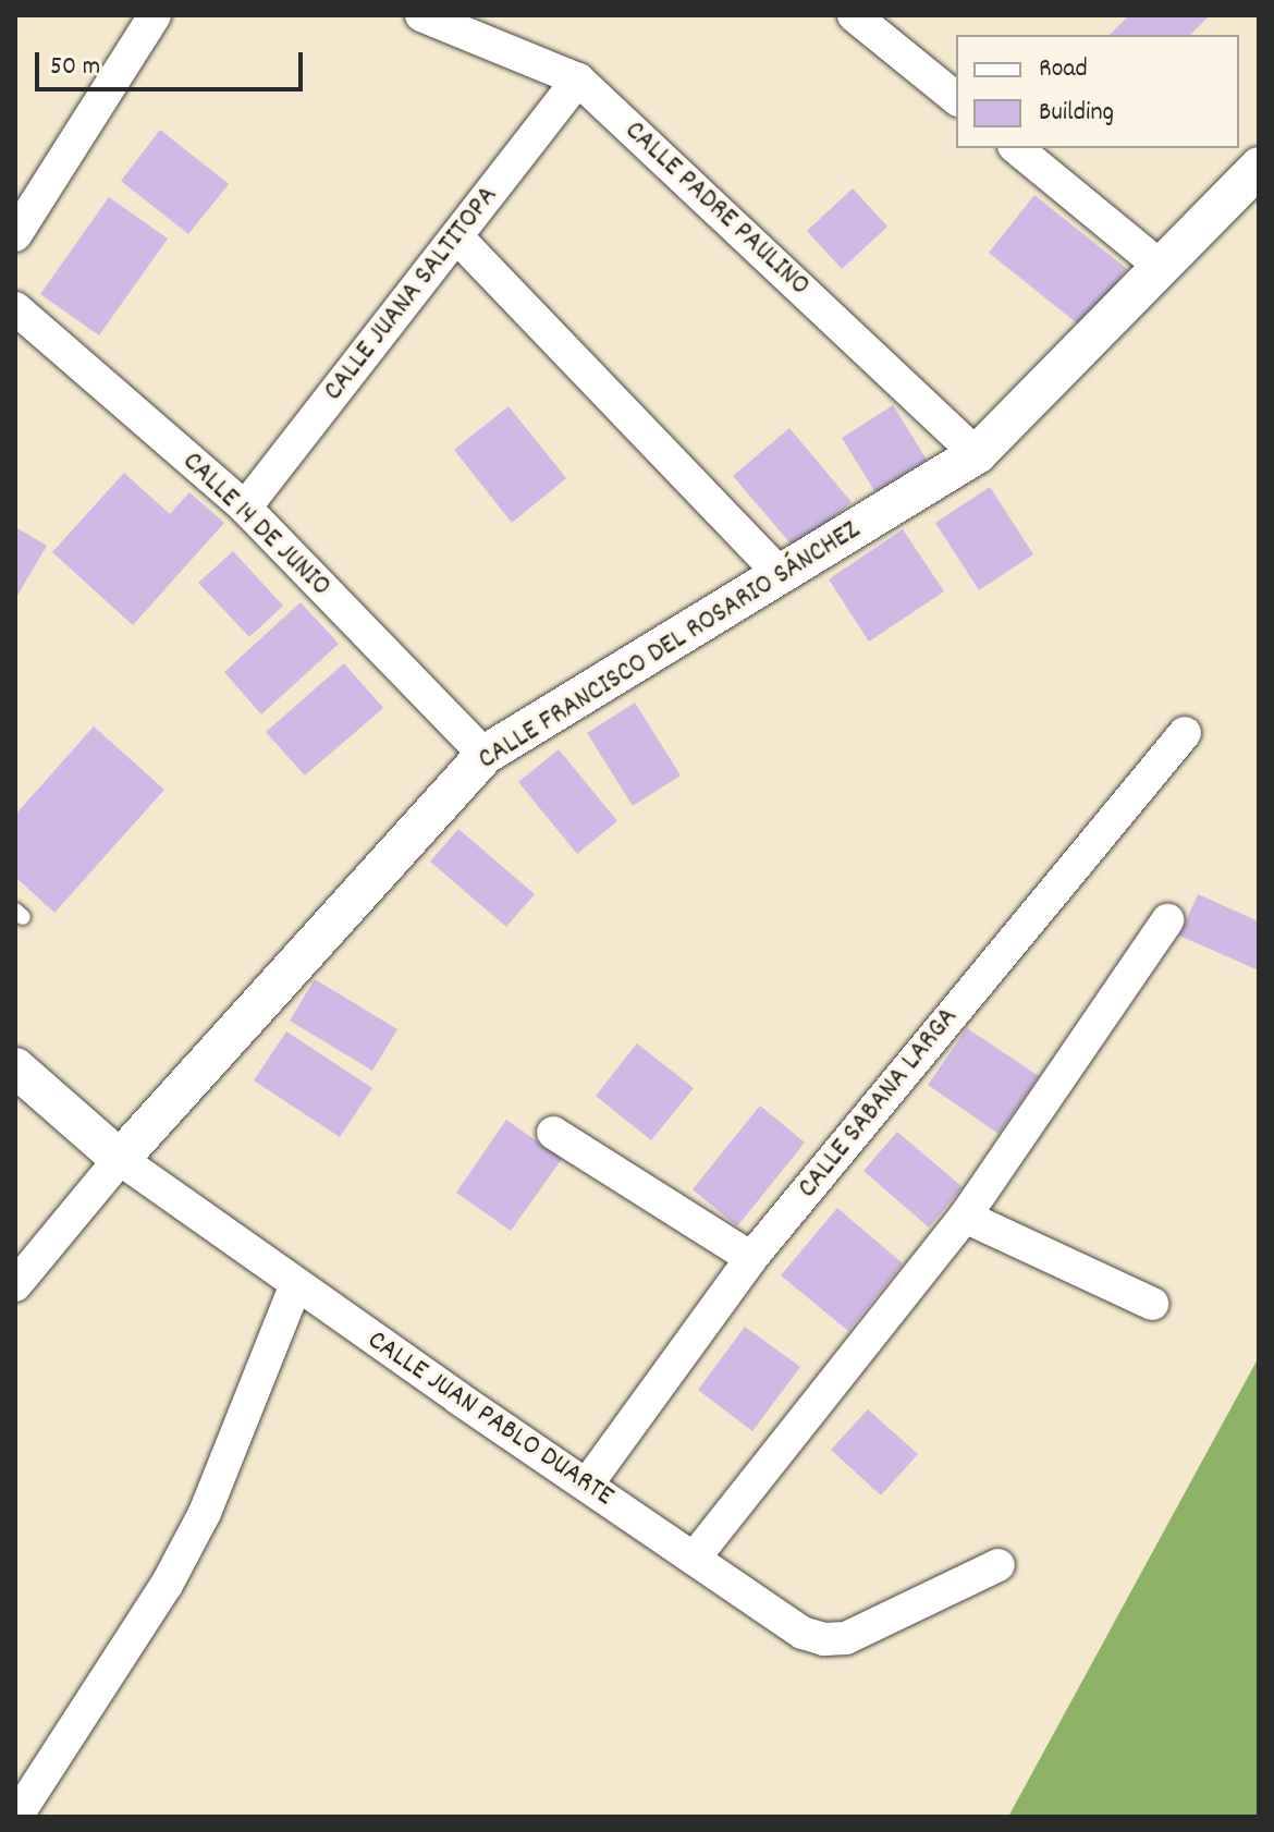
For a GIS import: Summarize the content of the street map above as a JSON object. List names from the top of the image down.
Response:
{
  "streets": {
    "street": [
      "CALLE PADRE PAULINO",
      "CALLE JUANA SALTITOPA",
      "CALLE 14 DE JUNIO",
      "CALLE FRANCISCO DEL ROSARIO SÁNCHEZ",
      "CALLE SABANA LARGA",
      "CALLE JUAN PABLO DUARTE"
    ]
  },
  "crossings": [
    ["CALLE PADRE PAULINO", "CALLE JUANA SALTITOPA"],
    ["CALLE PADRE PAULINO", "CALLE FRANCISCO DEL ROSARIO SÁNCHEZ"],
    ["CALLE JUANA SALTITOPA", "CALLE 14 DE JUNIO"],
    ["CALLE 14 DE JUNIO", "CALLE FRANCISCO DEL ROSARIO SÁNCHEZ"],
    ["CALLE FRANCISCO DEL ROSARIO SÁNCHEZ", "CALLE JUAN PABLO DUARTE"],
    ["CALLE SABANA LARGA", "CALLE JUAN PABLO DUARTE"]
  ],
  "legend": ["Road", "Building"],
  "scale_bar": "50 m"
}
